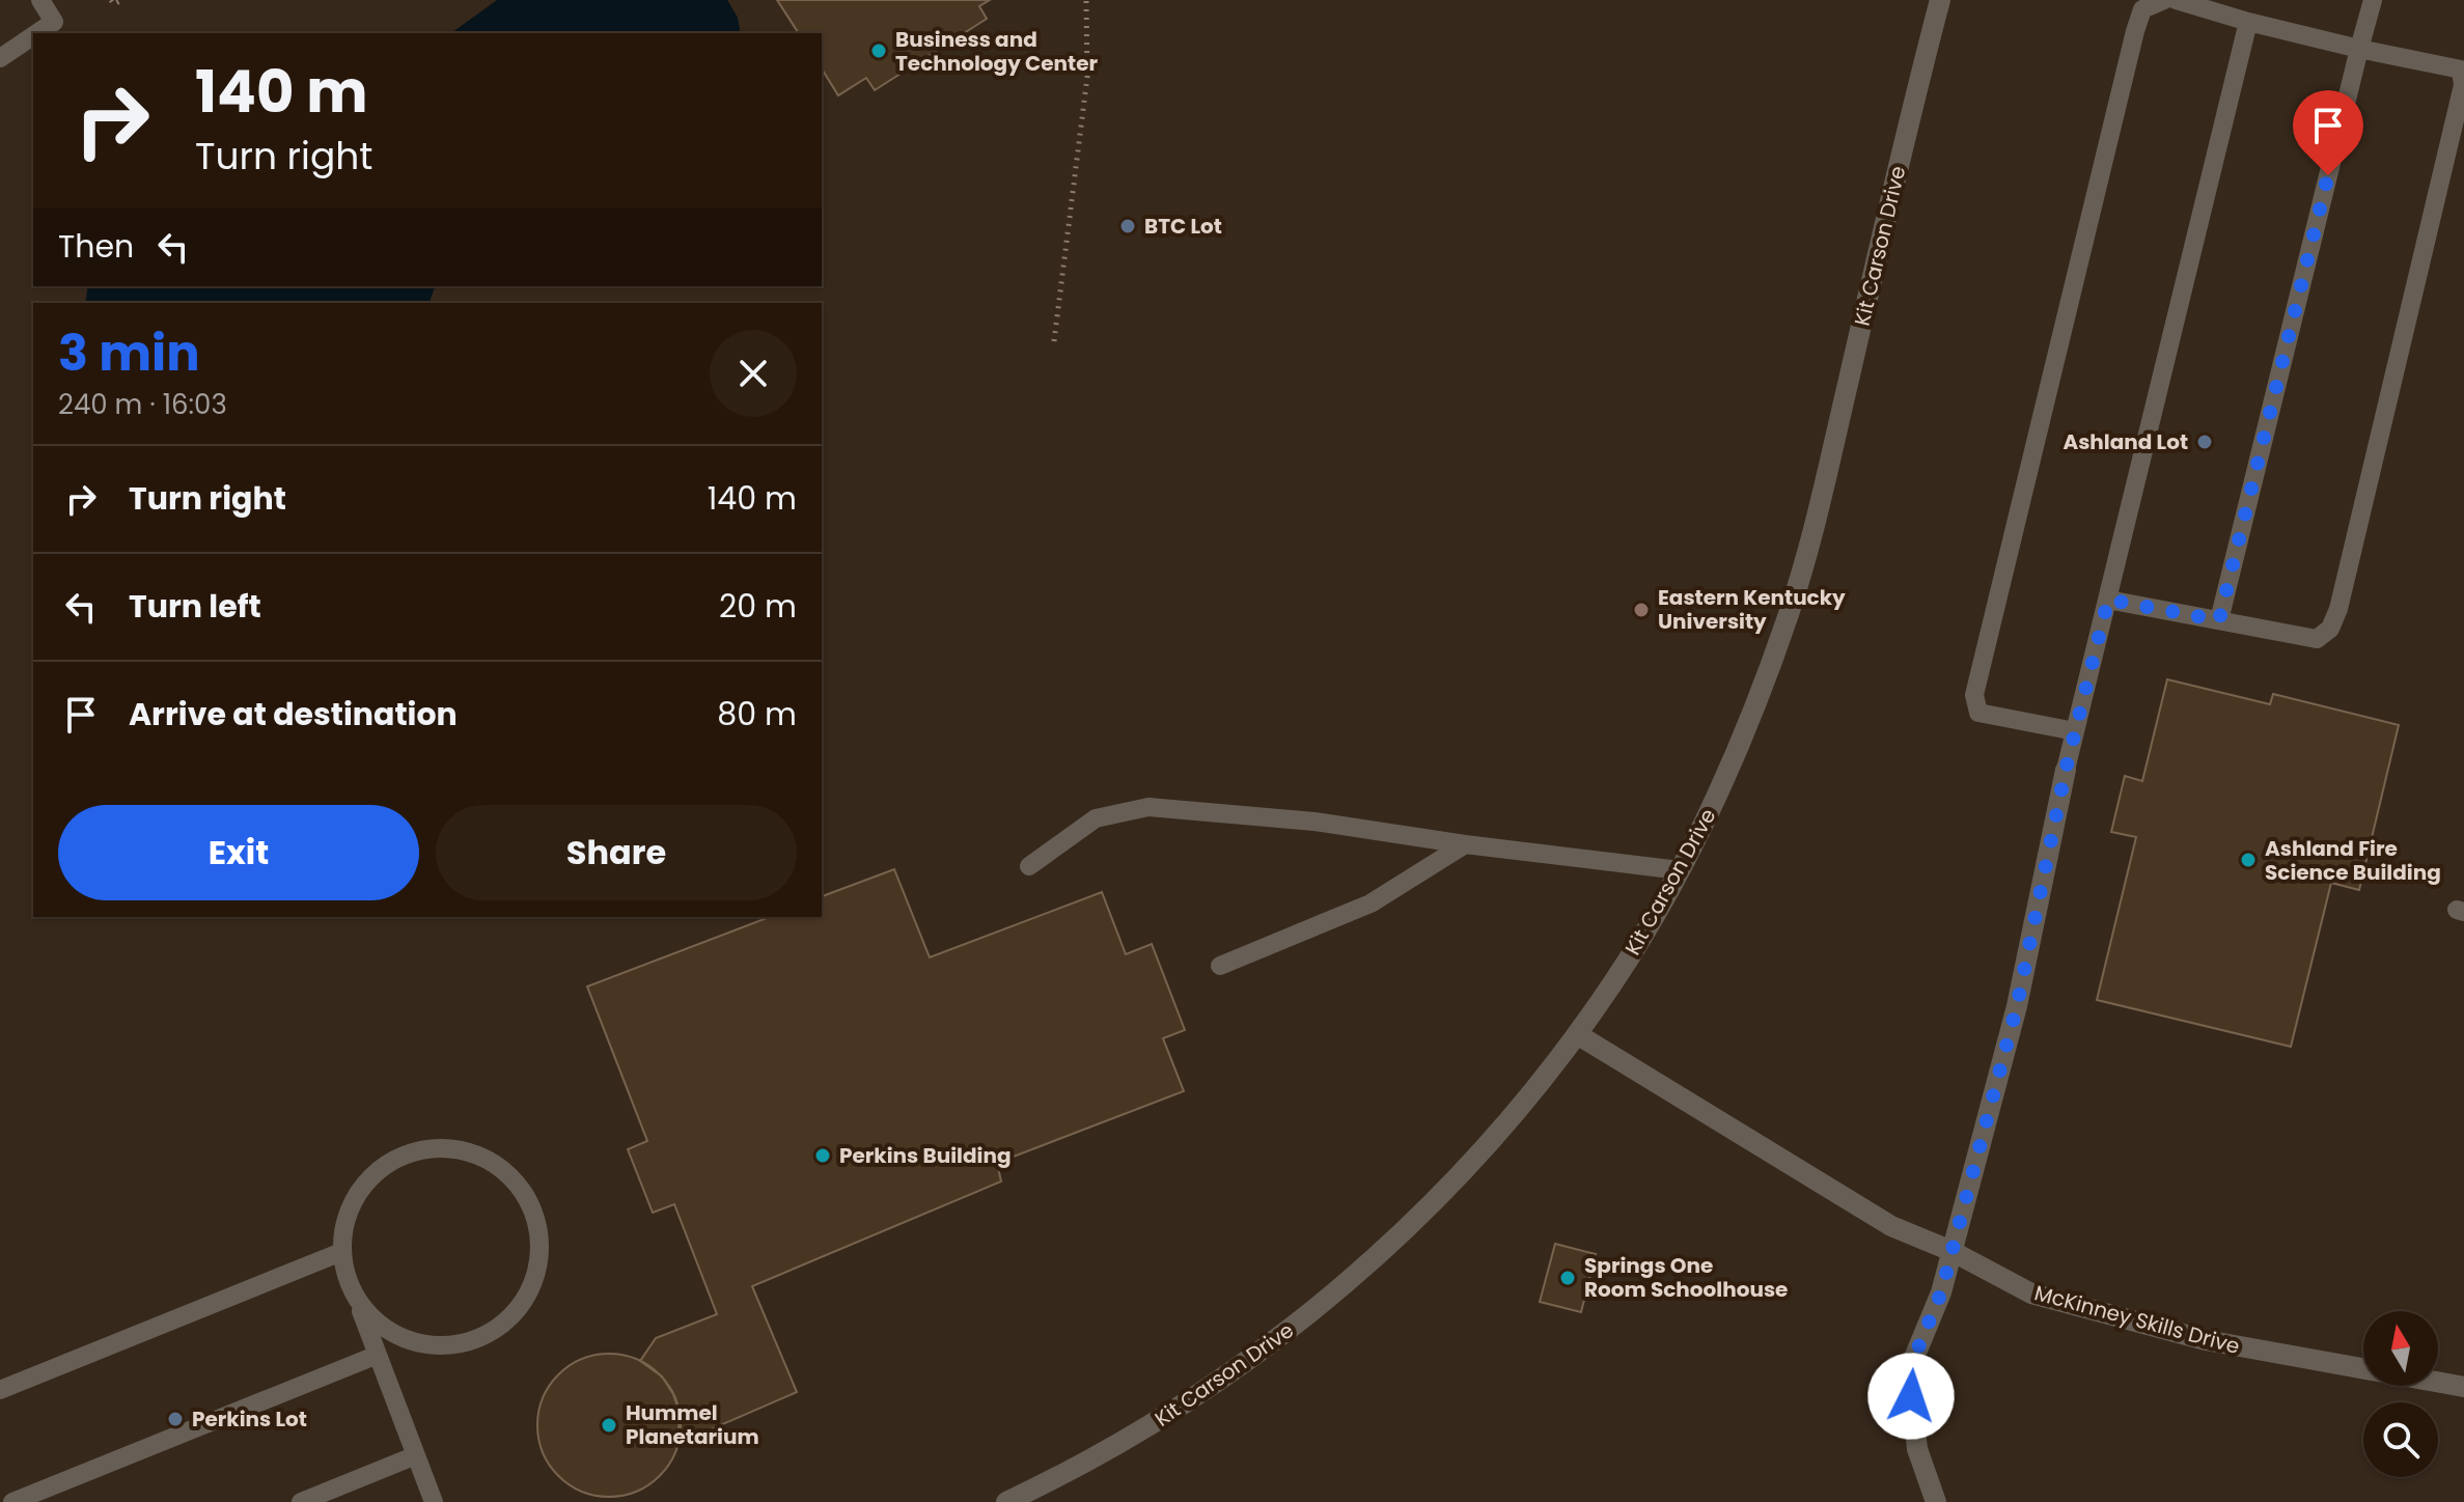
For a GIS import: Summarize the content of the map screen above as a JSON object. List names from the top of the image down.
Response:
{
  "streets": {
    "street": ["Kit Carson Drive", "McKinney Skills Drive"]
  },
  "crossings": [
    ["Kit Carson Drive", "McKinney Skills Drive"]
  ],
  "places": [
    "Business and Technology Center",
    "BTC Lot",
    "Ashland Lot",
    "Eastern Kentucky University",
    "Ashland Fire Science Building",
    "Perkins Building",
    "Springs One Room Schoolhouse",
    "Perkins Lot",
    "Hummel Planetarium"
  ],
  "north": "top",
  "page": {
    "turn": ["140 m", "Turn right"],
    "then": "Then",
    "heading": ["3 min", "240 m · 16:03"],
    "list": [
      {
        "name": "Turn right",
        "value": "140 m"
      },
      {
        "name": "Turn left",
        "value": "20 m"
      },
      {
        "name": "Arrive at destination",
        "value": "80 m"
      }
    ],
    "buttons": ["Exit", "Share"]
  }
}
